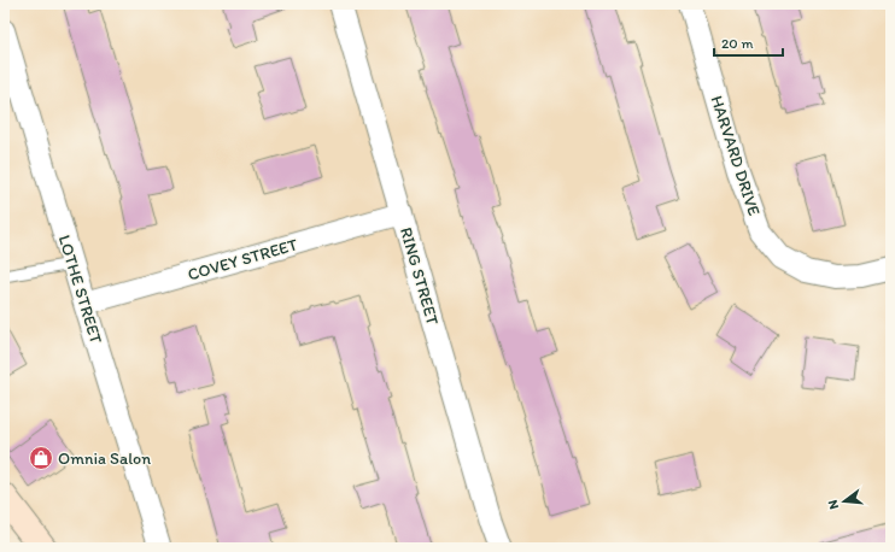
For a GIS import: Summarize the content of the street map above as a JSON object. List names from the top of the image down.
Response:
{
  "streets": {
    "street": [
      "HARVARD DRIVE",
      "COVEY STREET",
      "RING STREET",
      "LOTHE STREET"
    ]
  },
  "crossings": [
    ["COVEY STREET", "RING STREET"],
    ["COVEY STREET", "LOTHE STREET"]
  ],
  "places": {
    "shop": ["Omnia Salon"]
  },
  "scale_bar": "20 m",
  "north": "left"
}
